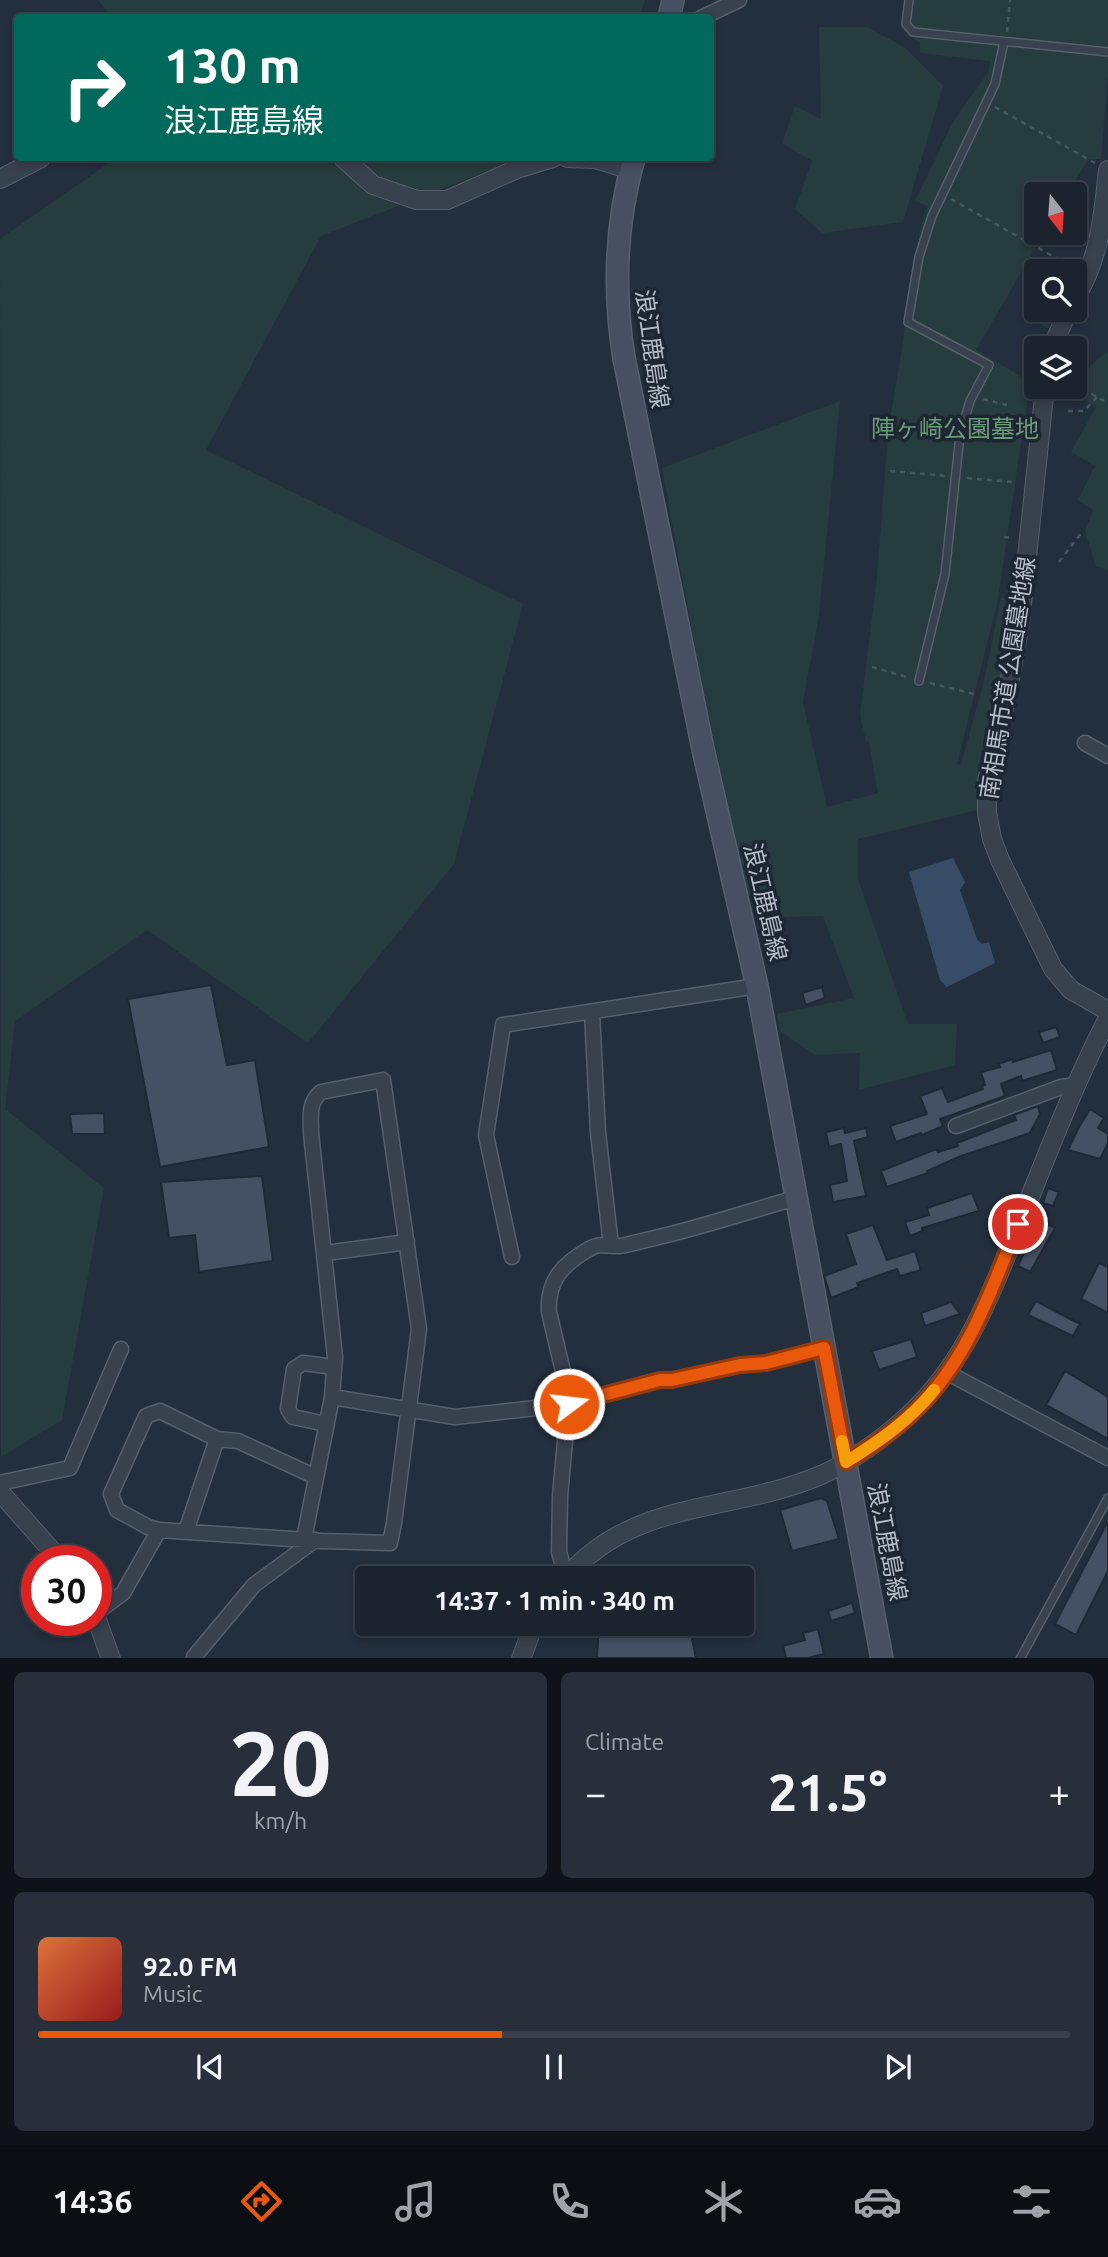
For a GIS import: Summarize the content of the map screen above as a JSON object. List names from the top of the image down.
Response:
{
  "streets": {
    "main road": ["浪江鹿島線"],
    "street": ["南相馬市道 公園墓地線"]
  },
  "parks": ["陣ヶ崎公園墓地"],
  "north": "bottom",
  "page": {
    "turn": ["130 m", "浪江鹿島線"],
    "limit": "30",
    "trip": "14:37 · 1 min · 340 m",
    "tile": [
      ["20", "km/h"],
      "Climate"
    ],
    "heat": ["−", "21.5°", "+"],
    "song": ["92.0 FM", "Music"],
    "tabs": "14:36"
  }
}
